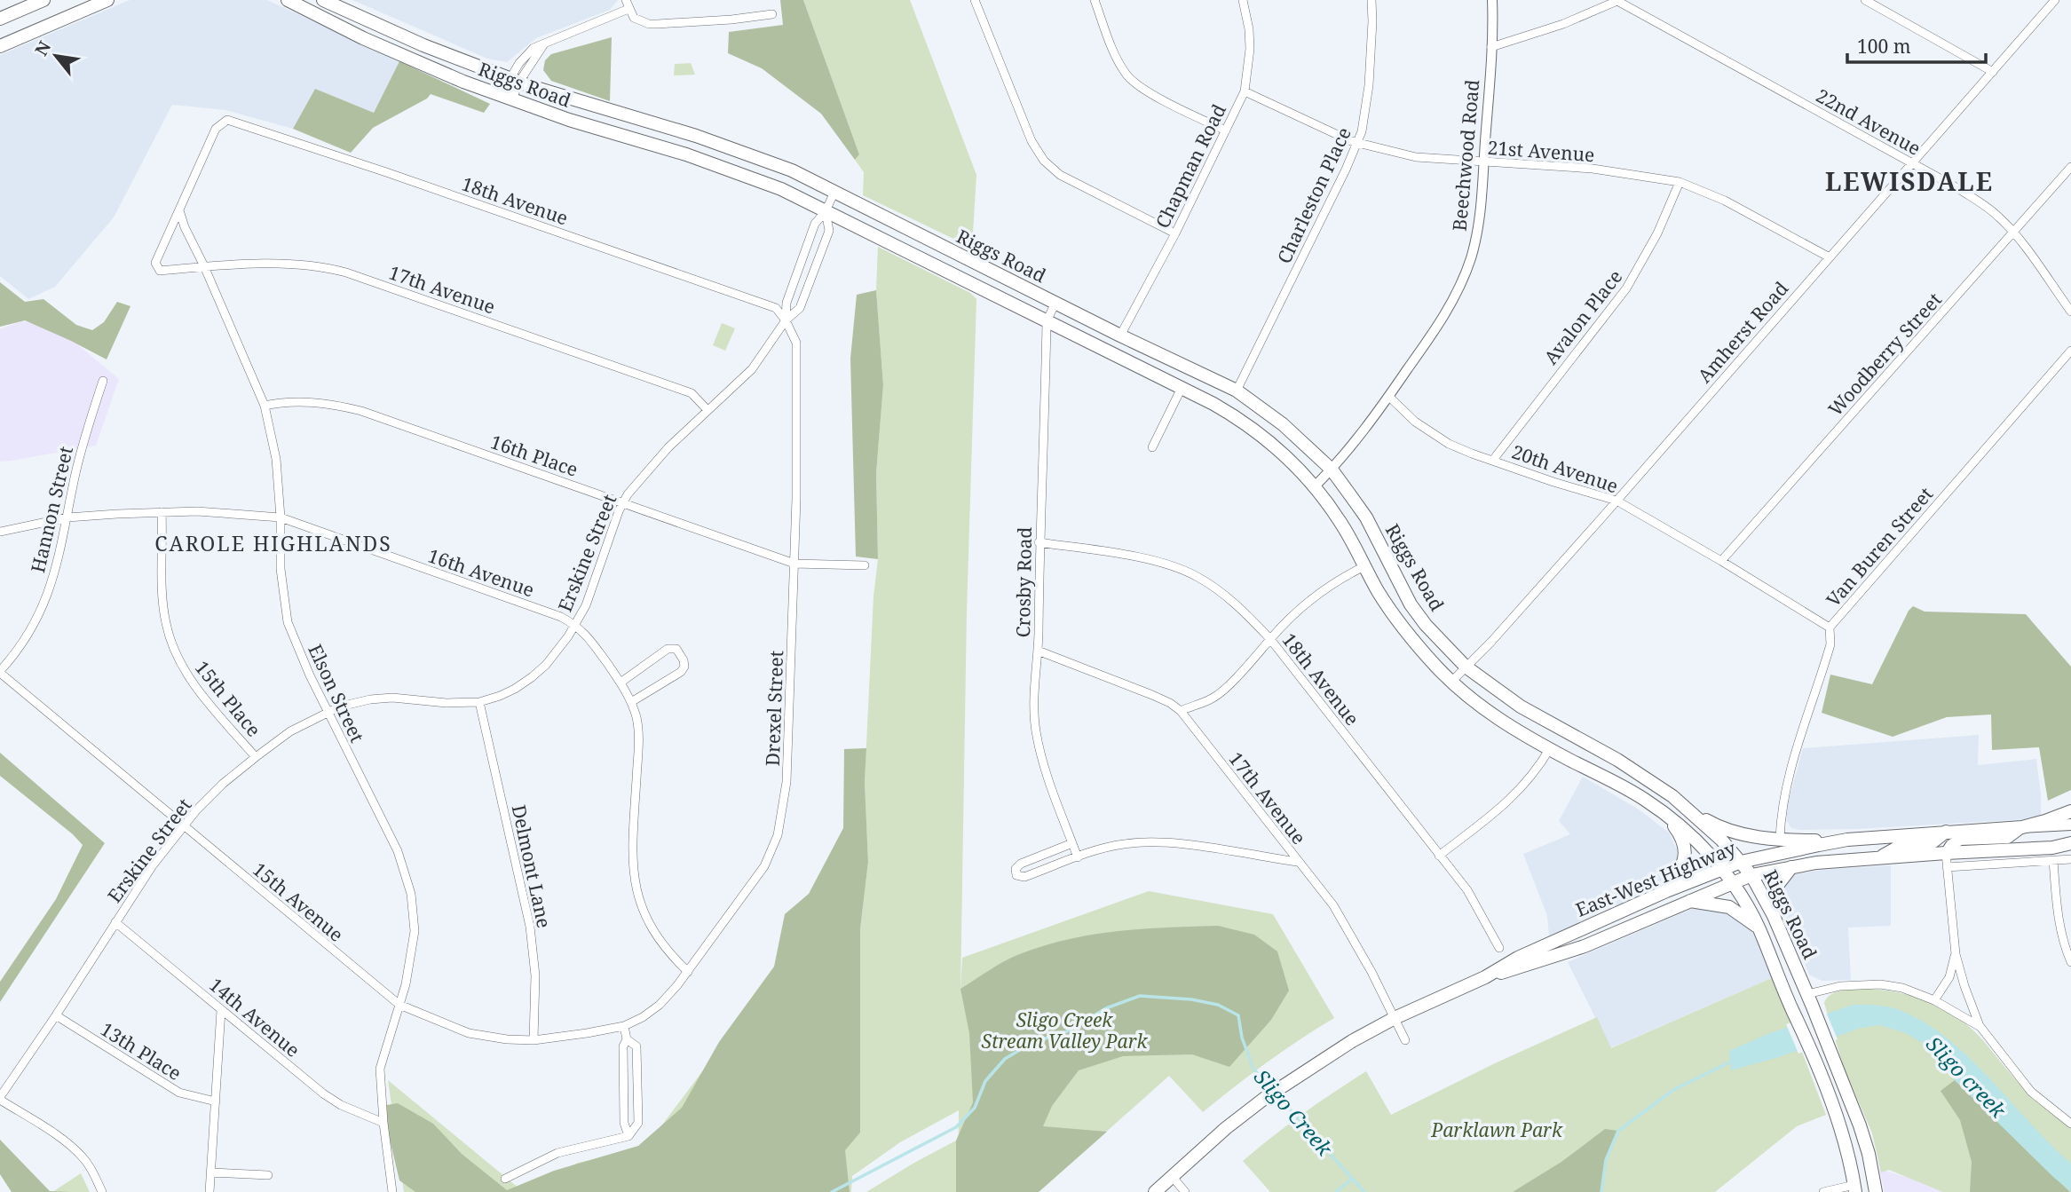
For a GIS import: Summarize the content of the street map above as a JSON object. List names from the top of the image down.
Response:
{
  "streets": {
    "main road": ["Riggs Road", "East-West Highway"],
    "street": [
      "22nd Avenue",
      "21st Avenue",
      "Beechwood Road",
      "Chapman Road",
      "Charleston Place",
      "18th Avenue",
      "17th Avenue",
      "Avalon Place",
      "Amherst Road",
      "Woodberry Street",
      "16th Place",
      "20th Avenue",
      "Hannon Street",
      "Van Buren Street",
      "Erskine Street",
      "16th Avenue",
      "Crosby Road",
      "Elson Street",
      "15th Place",
      "Drexel Street",
      "Delmont Lane",
      "15th Avenue",
      "14th Avenue",
      "13th Place"
    ]
  },
  "crossings": [
    ["Riggs Road", "Beechwood Road"],
    ["Riggs Road", "Chapman Road"],
    ["Riggs Road", "Charleston Place"],
    ["Riggs Road", "Amherst Road"],
    ["Riggs Road", "Crosby Road"],
    ["Riggs Road", "Drexel Street"],
    ["Riggs Road", "East-West Highway"],
    ["22nd Avenue", "Amherst Road"],
    ["22nd Avenue", "Woodberry Street"],
    ["21st Avenue", "Beechwood Road"],
    ["21st Avenue", "Chapman Road"],
    ["21st Avenue", "Charleston Place"],
    ["21st Avenue", "Avalon Place"],
    ["21st Avenue", "Amherst Road"],
    ["Beechwood Road", "20th Avenue"],
    ["18th Avenue", "17th Avenue"],
    ["18th Avenue", "Erskine Street"],
    ["18th Avenue", "Crosby Road"],
    ["18th Avenue", "Elson Street"],
    ["18th Avenue", "Drexel Street"],
    ["17th Avenue", "Erskine Street"],
    ["17th Avenue", "Crosby Road"],
    ["17th Avenue", "Elson Street"],
    ["17th Avenue", "East-West Highway"],
    ["Avalon Place", "20th Avenue"],
    ["Amherst Road", "20th Avenue"],
    ["Woodberry Street", "20th Avenue"],
    ["16th Place", "Erskine Street"],
    ["16th Place", "Elson Street"],
    ["16th Place", "Drexel Street"],
    ["20th Avenue", "Van Buren Street"],
    ["Hannon Street", "16th Avenue"],
    ["Hannon Street", "15th Avenue"],
    ["Erskine Street", "16th Avenue"],
    ["Erskine Street", "Elson Street"],
    ["Erskine Street", "15th Place"],
    ["Erskine Street", "Drexel Street"],
    ["Erskine Street", "Delmont Lane"],
    ["Erskine Street", "15th Avenue"],
    ["Erskine Street", "14th Avenue"],
    ["Erskine Street", "13th Place"],
    ["16th Avenue", "Elson Street"],
    ["16th Avenue", "15th Place"],
    ["16th Avenue", "Drexel Street"],
    ["Elson Street", "15th Avenue"],
    ["Elson Street", "14th Avenue"],
    ["Drexel Street", "15th Avenue"],
    ["Delmont Lane", "15th Avenue"]
  ],
  "districts": ["LEWISDALE", "CAROLE HIGHLANDS"],
  "water": ["Sligo creek", "Sligo Creek"],
  "parks": ["Sligo Creek Stream Valley Park", "Parklawn Park"],
  "scale_bar": "100 m",
  "north": "top left"
}
